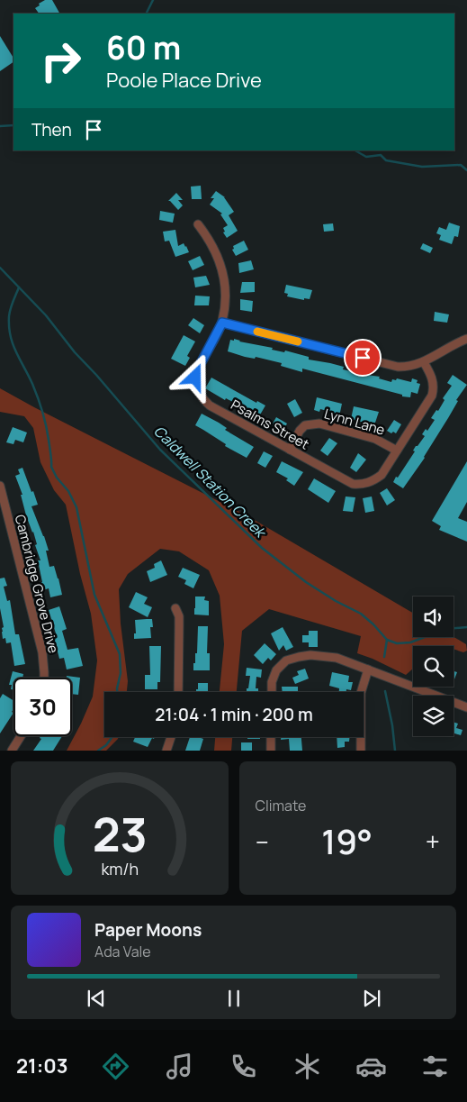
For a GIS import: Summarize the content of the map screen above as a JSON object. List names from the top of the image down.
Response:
{
  "streets": {
    "street": ["Lynn Lane", "Psalms Street", "Cambridge Grove Drive"]
  },
  "crossings": [
    ["Lynn Lane", "Psalms Street"]
  ],
  "water": ["Caldwell Station Creek"],
  "page": {
    "turn": ["60 m", "Poole Place Drive"],
    "then": "Then",
    "limit": "30",
    "trip": "21:04 · 1 min · 200 m",
    "tile": "Climate",
    "heat": ["−", "19°", "+"],
    "song": ["Paper Moons", "Ada Vale"],
    "tabs": "21:03",
    "gauge": ["23", "km/h"]
  }
}
